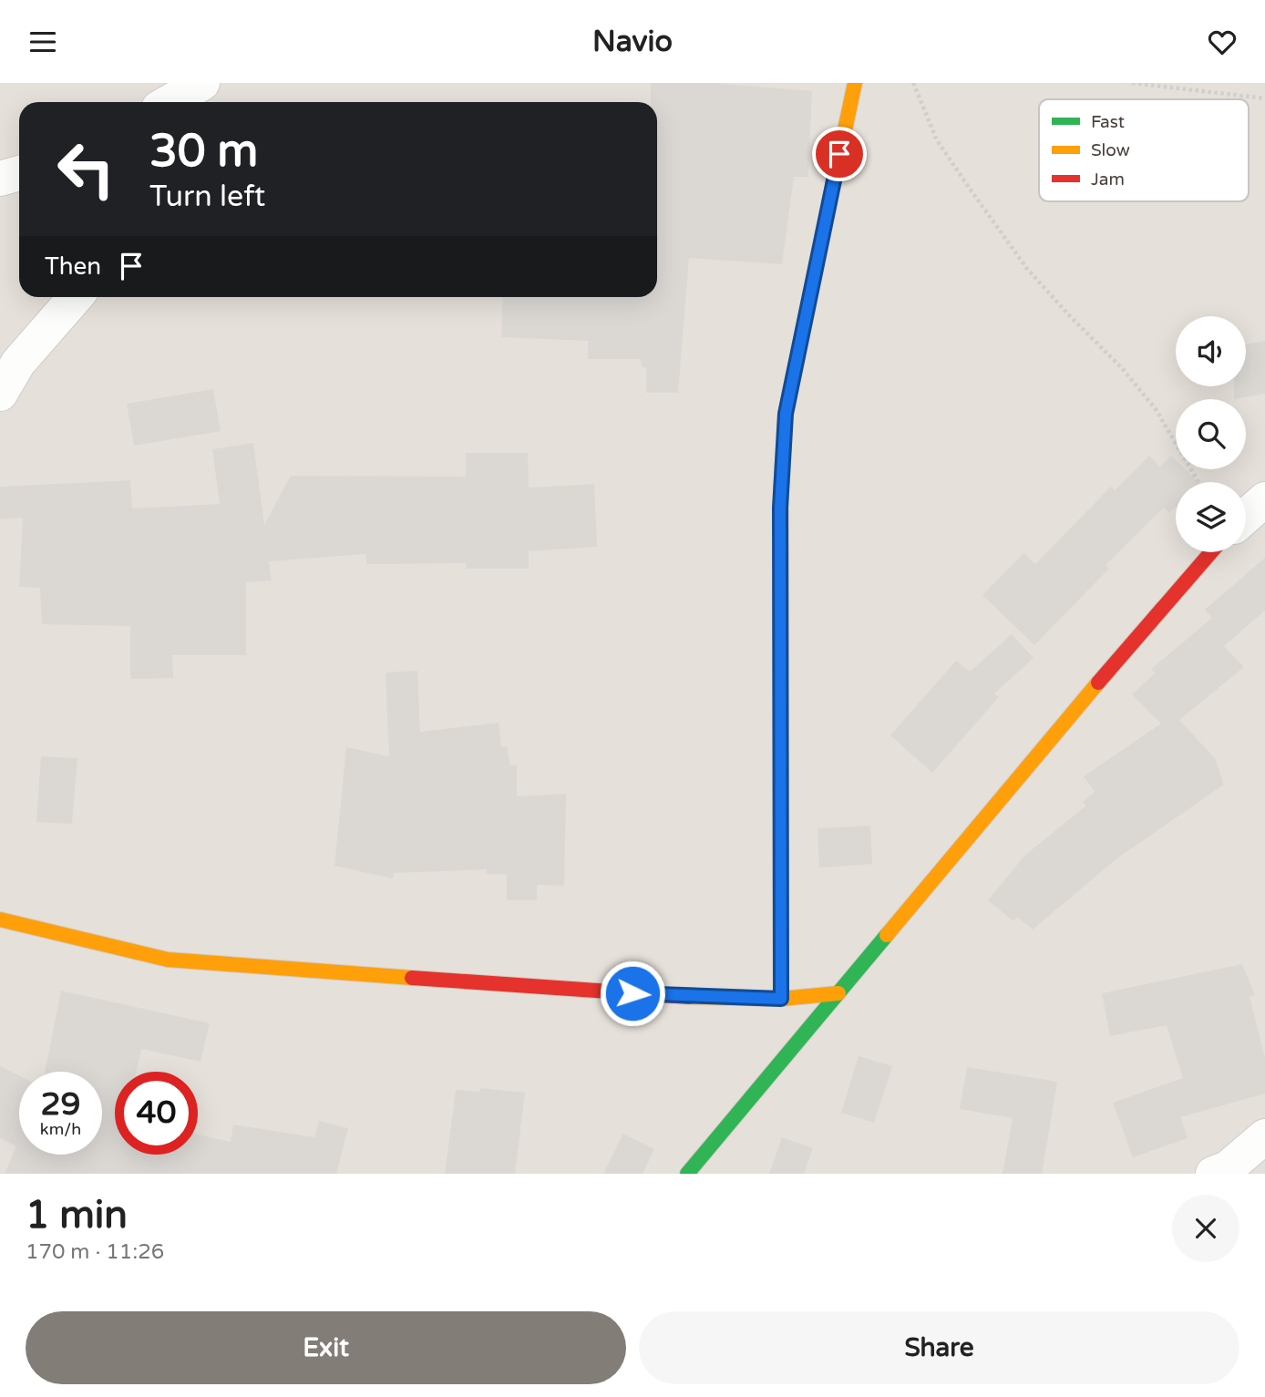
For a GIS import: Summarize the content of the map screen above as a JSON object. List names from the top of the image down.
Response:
{
  "legend": ["Fast", "Slow", "Jam"],
  "page": {
    "header": "Navio",
    "turn": ["30 m", "Turn left"],
    "then": "Then",
    "speed": "29 km/h",
    "limit": "40",
    "heading": ["1 min", "170 m · 11:26"],
    "buttons": ["Exit", "Share"]
  }
}
